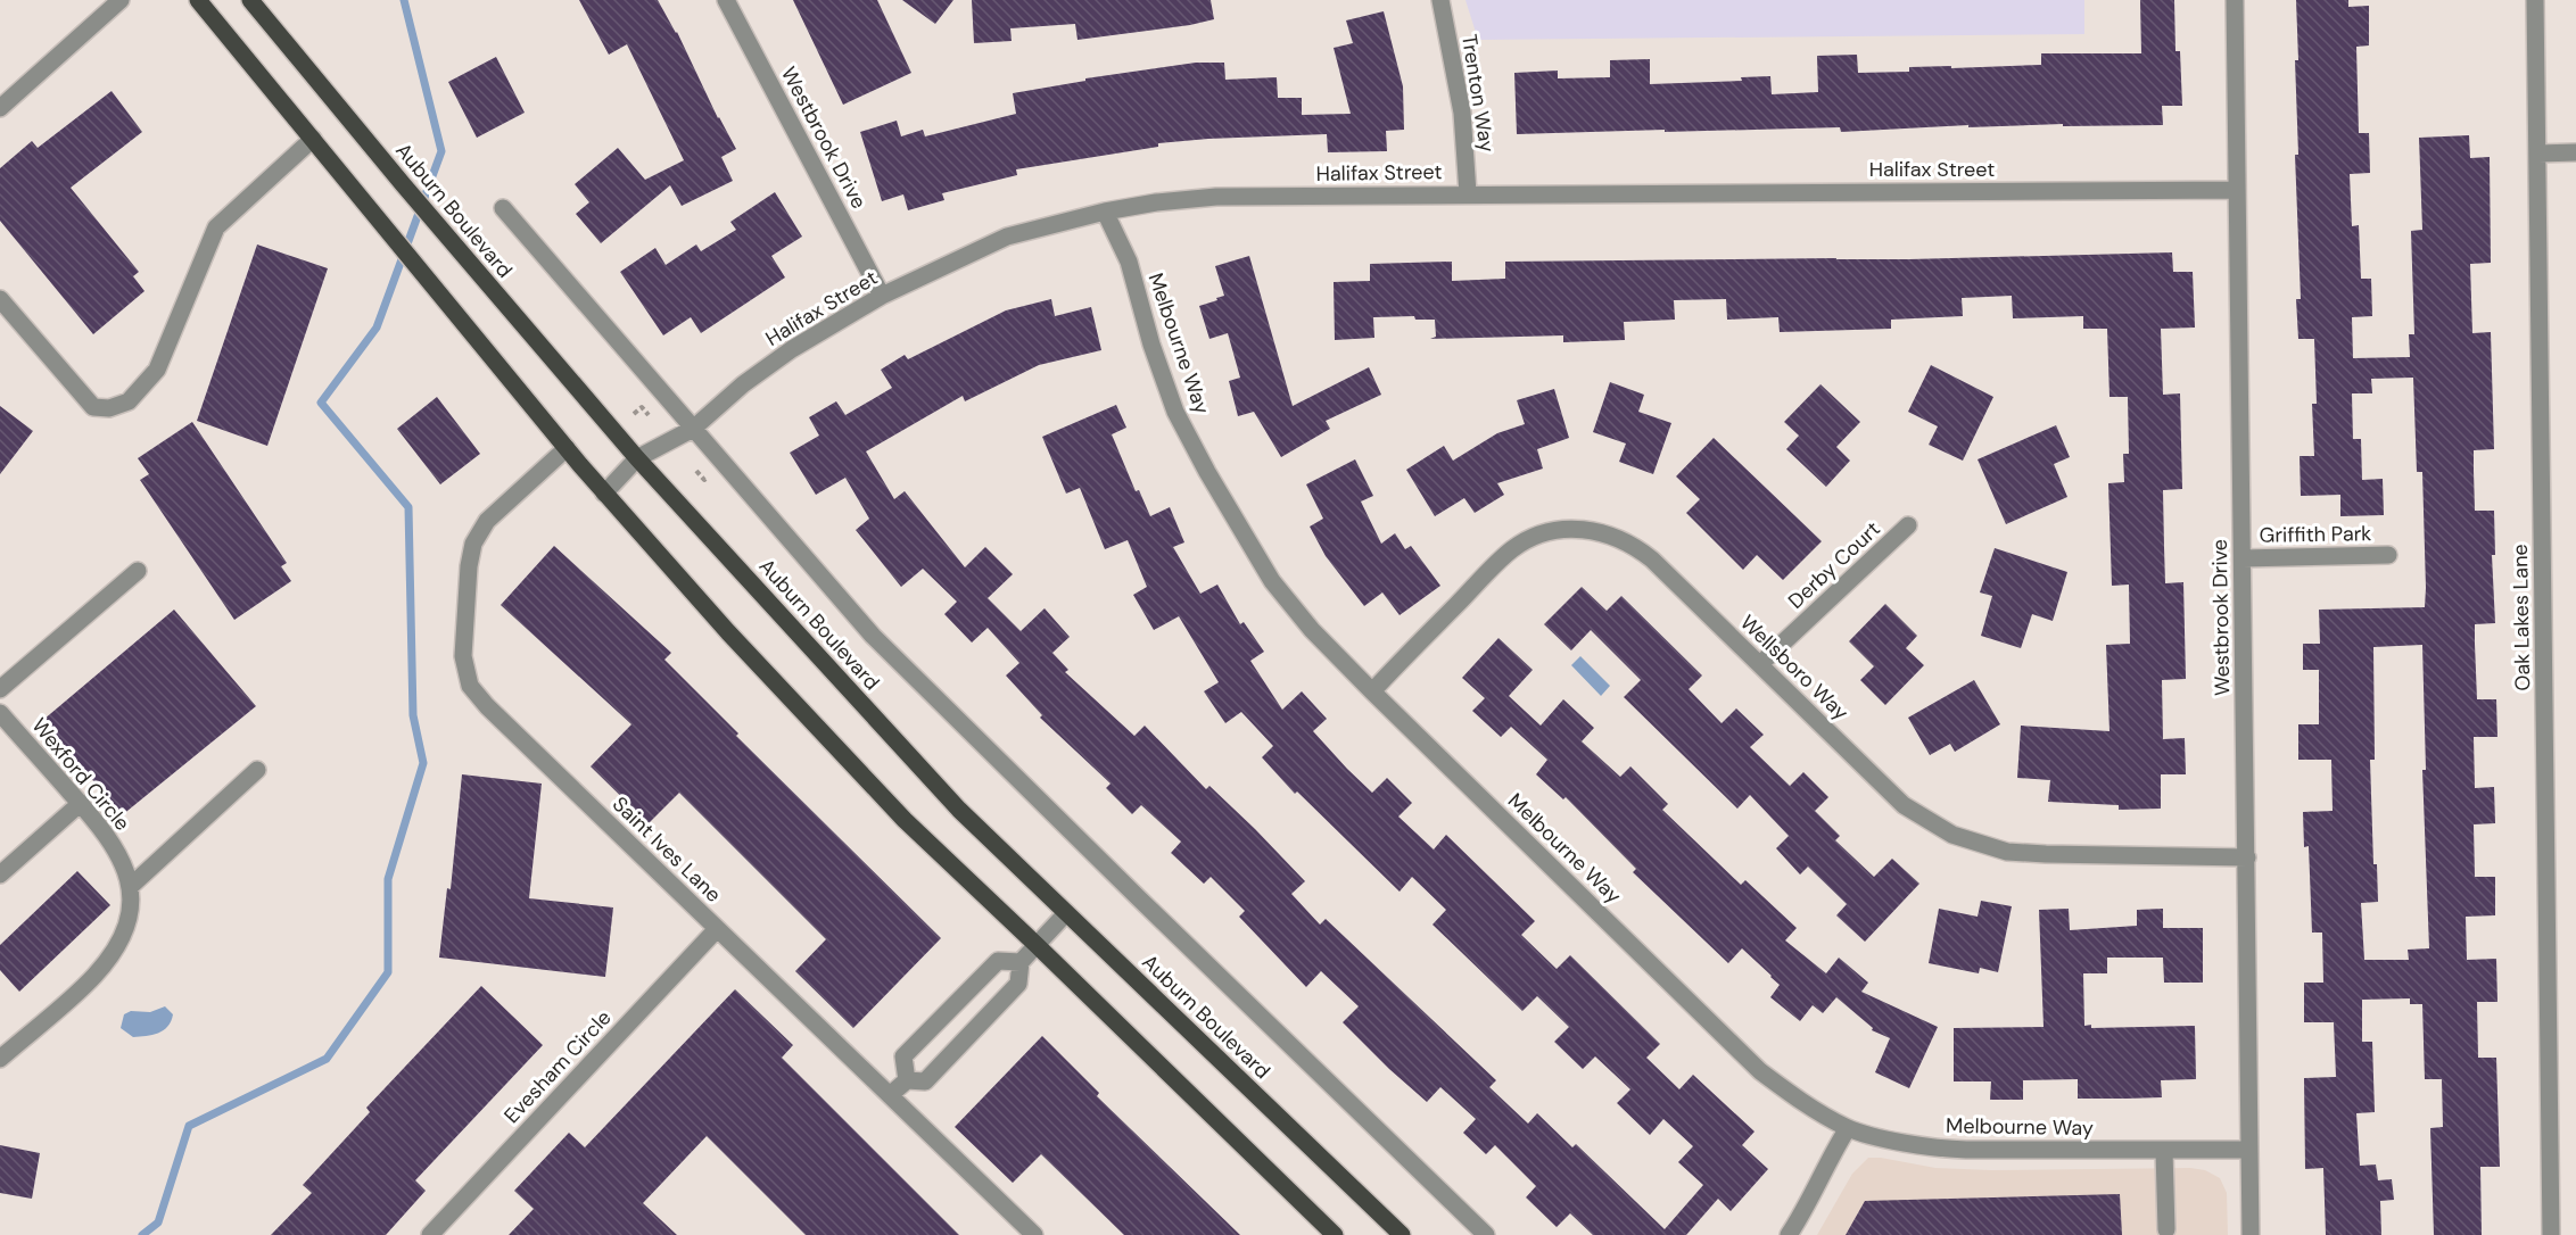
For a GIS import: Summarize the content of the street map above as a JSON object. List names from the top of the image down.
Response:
{
  "streets": {
    "main road": ["Auburn Boulevard"],
    "street": [
      "Trenton Way",
      "Westbrook Drive",
      "Halifax Street",
      "Melbourne Way",
      "Griffith Park",
      "Derby Court",
      "Oak Lakes Lane",
      "Wellsboro Way",
      "Wexford Circle",
      "Saint Ives Lane",
      "Evesham Circle"
    ]
  },
  "crossings": [
    ["Trenton Way", "Halifax Street"],
    ["Westbrook Drive", "Halifax Street"],
    ["Westbrook Drive", "Melbourne Way"],
    ["Westbrook Drive", "Griffith Park"],
    ["Westbrook Drive", "Wellsboro Way"],
    ["Halifax Street", "Auburn Boulevard"],
    ["Halifax Street", "Melbourne Way"],
    ["Melbourne Way", "Wellsboro Way"],
    ["Derby Court", "Wellsboro Way"],
    ["Saint Ives Lane", "Evesham Circle"]
  ]
}
